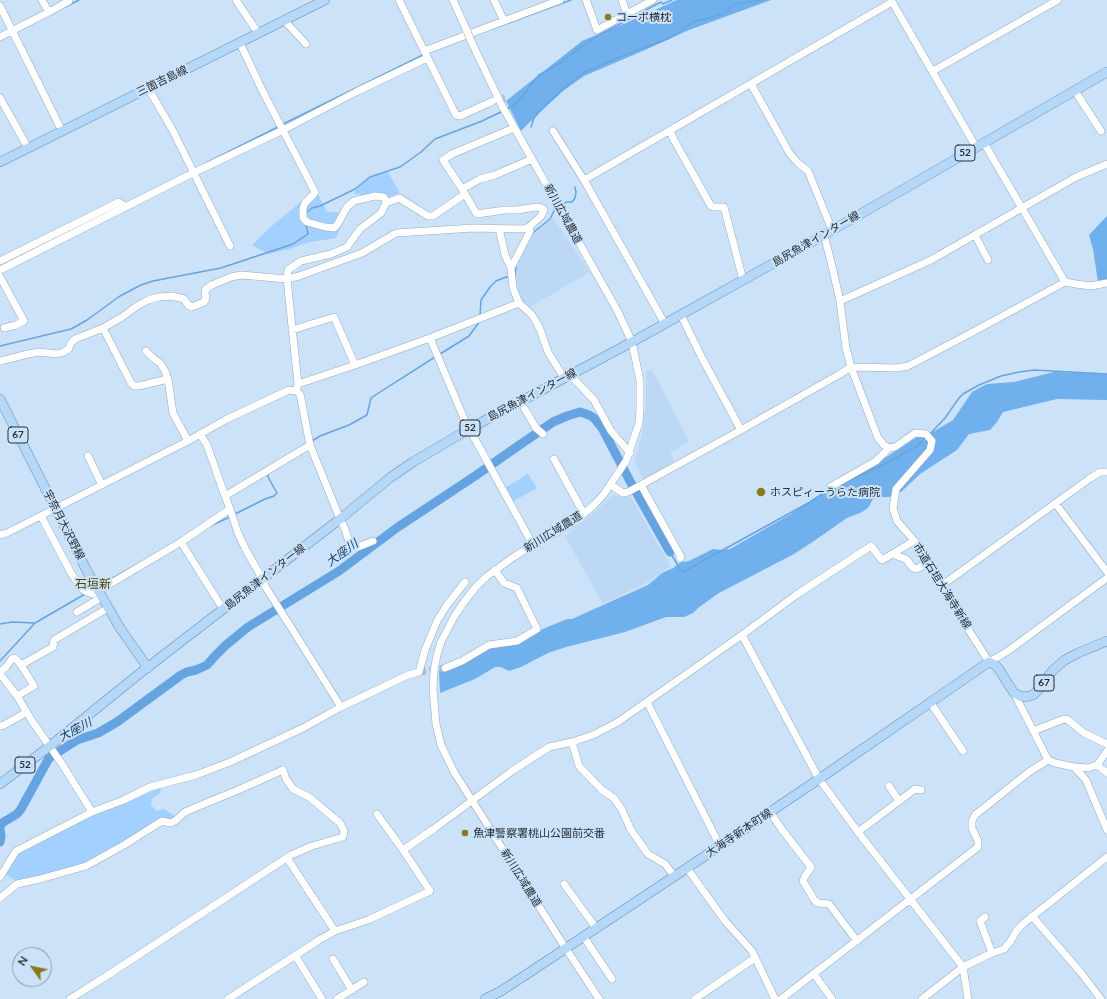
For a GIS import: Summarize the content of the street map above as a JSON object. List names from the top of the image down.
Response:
{
  "streets": {
    "main road": [
      "三箇吉島線",
      "52",
      "島尻魚津インター線",
      "67",
      "宇奈月大沢野線",
      "大海寺新本町線"
    ],
    "street": ["新川広域農道", "市道石垣大海寺新線"]
  },
  "crossings": [
    ["新川広域農道", "島尻魚津インター線"],
    ["新川広域農道", "大海寺新本町線"],
    ["島尻魚津インター線", "宇奈月大沢野線"],
    ["市道石垣大海寺新線", "大海寺新本町線"]
  ],
  "districts": ["石垣新"],
  "water": ["大座川"],
  "places": ["コーポ横枕", "ホスピィーうらた病院", "魚津警察署桃山公園前交番"],
  "north": "top left"
}
